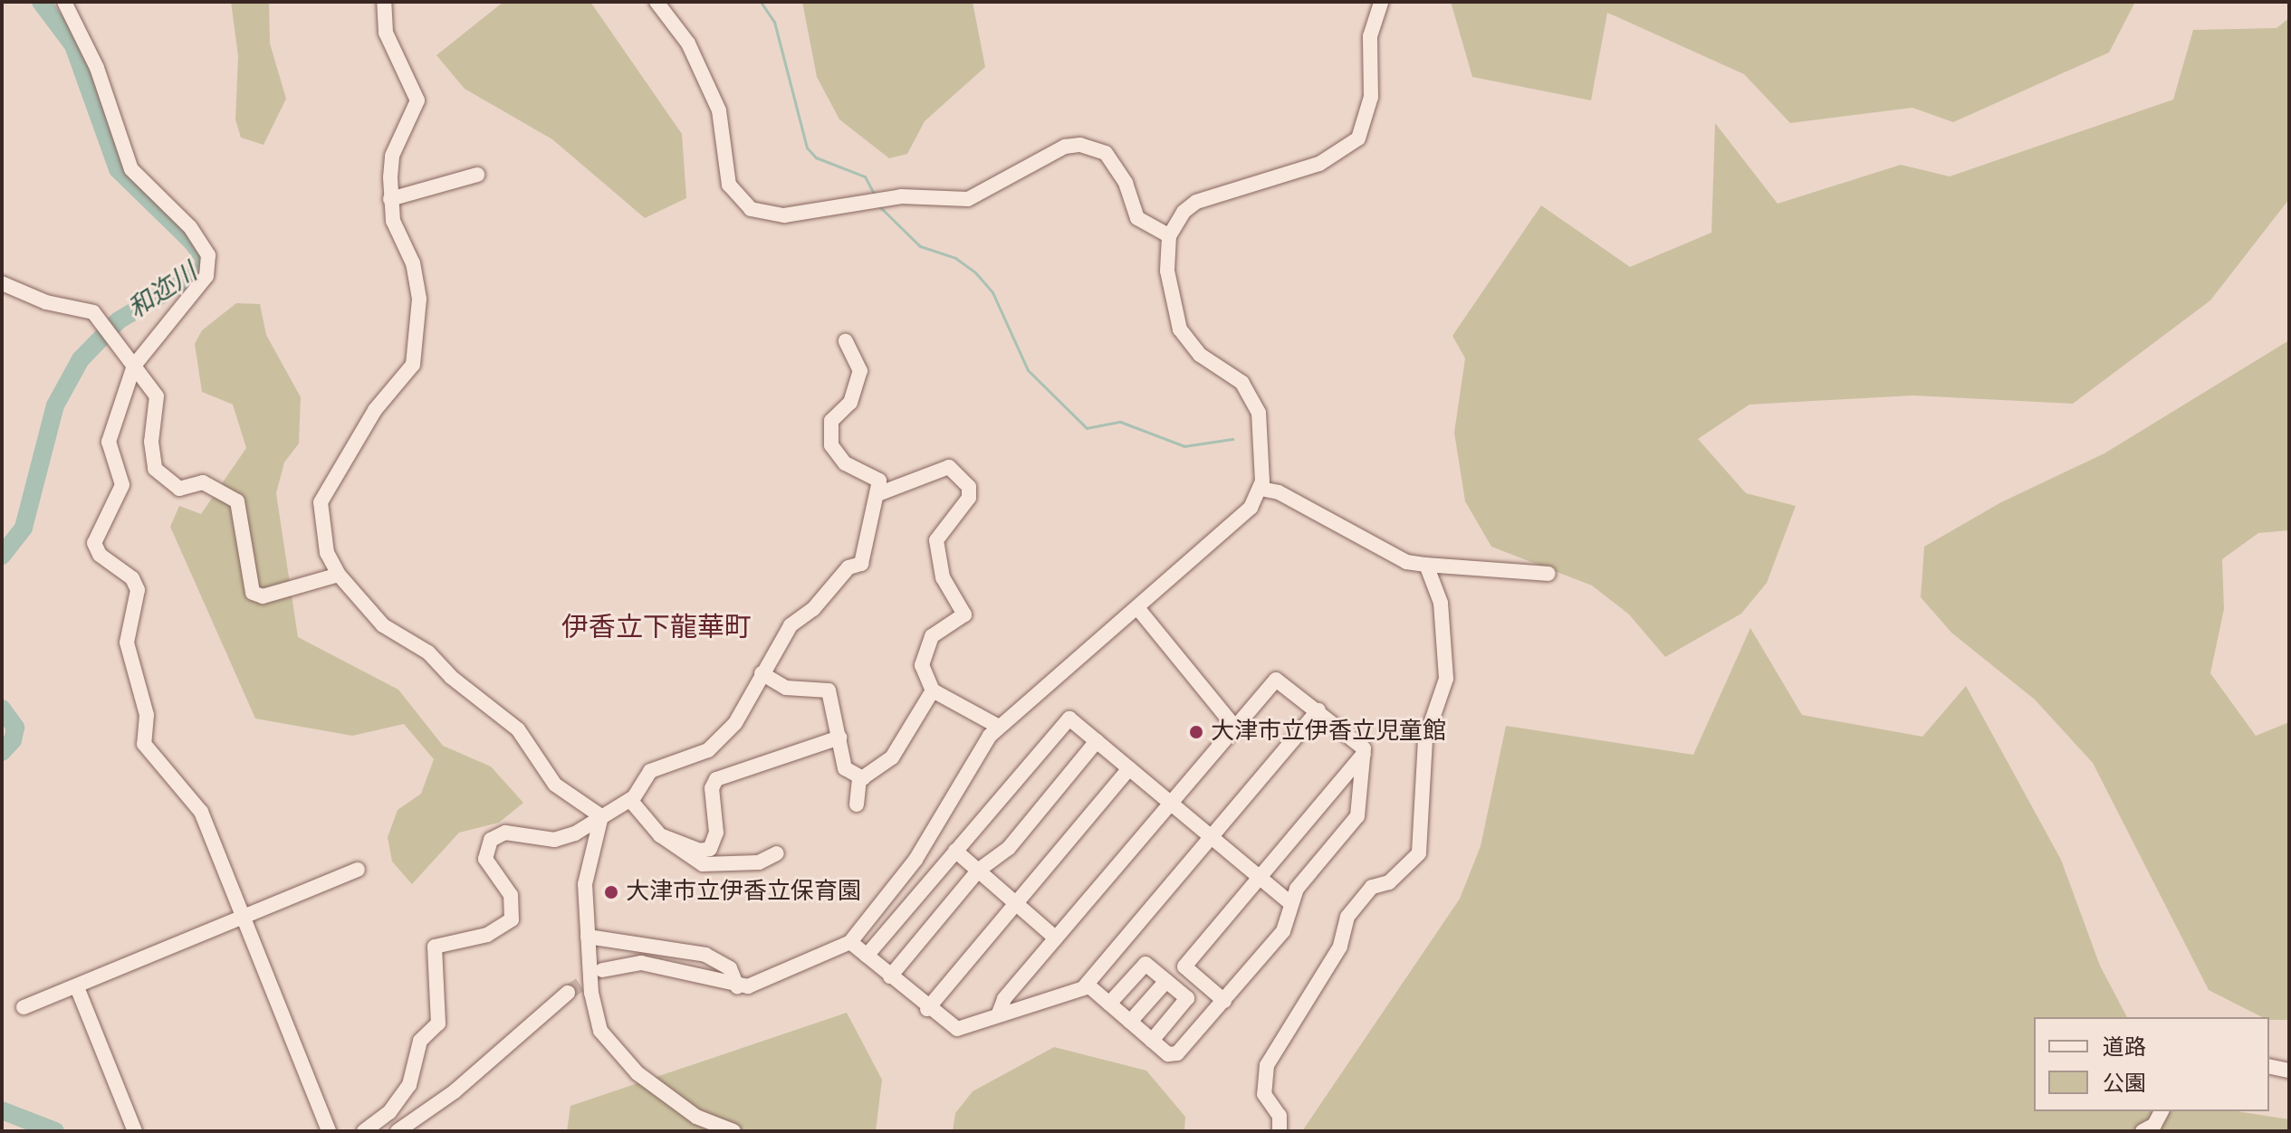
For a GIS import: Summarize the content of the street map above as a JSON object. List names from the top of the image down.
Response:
{
  "districts": ["伊香立下龍華町"],
  "water": ["和迩川"],
  "places": ["大津市立伊香立児童館", "大津市立伊香立保育園"],
  "legend": ["道路", "公園"]
}
